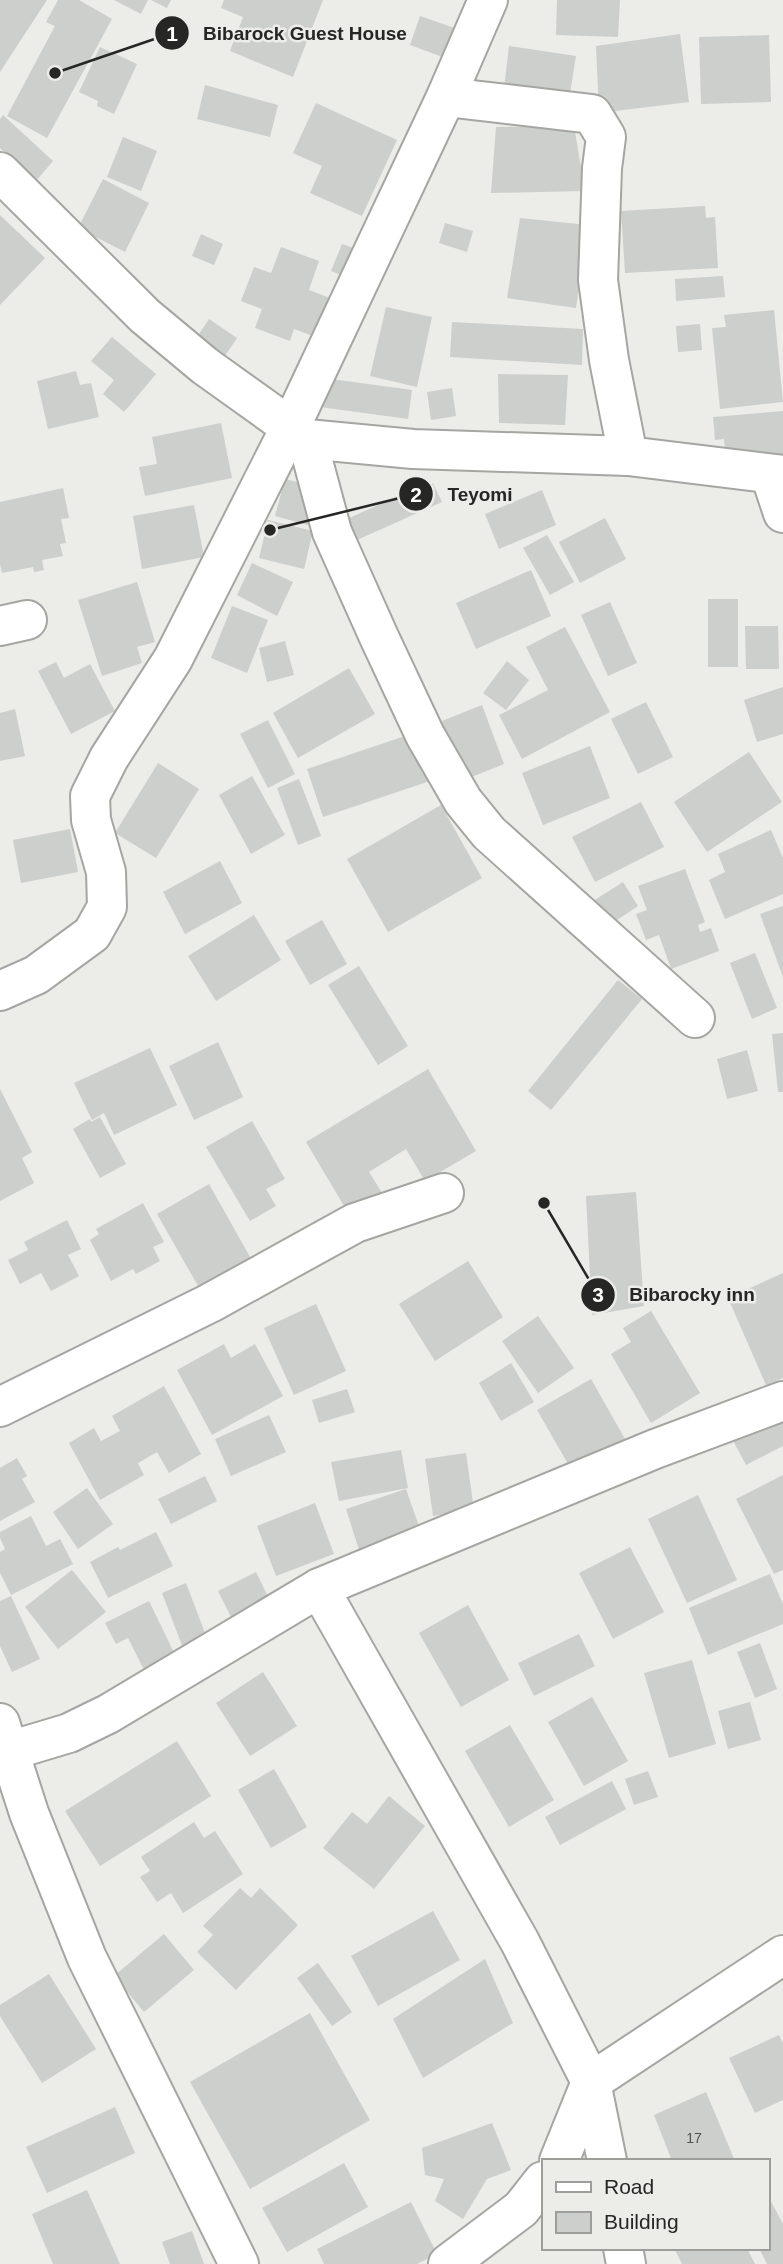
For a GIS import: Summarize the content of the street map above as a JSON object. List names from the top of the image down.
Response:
{
  "places": ["Bibarock Guest House", "Teyomi", "Bibarocky inn"],
  "house_numbers": ["17"],
  "legend": ["Road", "Building"]
}
